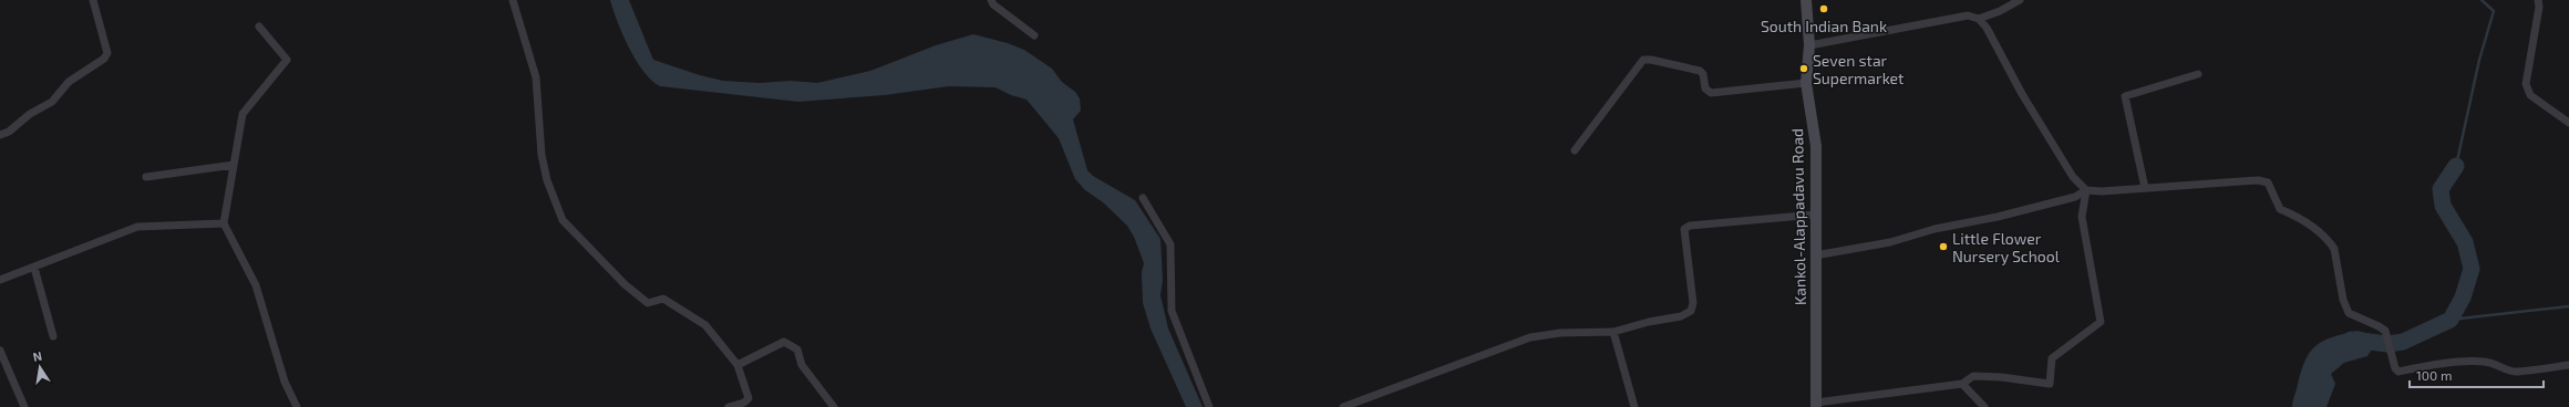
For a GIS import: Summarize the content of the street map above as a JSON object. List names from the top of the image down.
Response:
{
  "streets": {
    "main road": ["Kankol-Alappadavu Road"]
  },
  "places": ["South Indian Bank", "Seven star Supermarket", "Little Flower Nursery School"],
  "scale_bar": "100 m",
  "north": "top"
}
